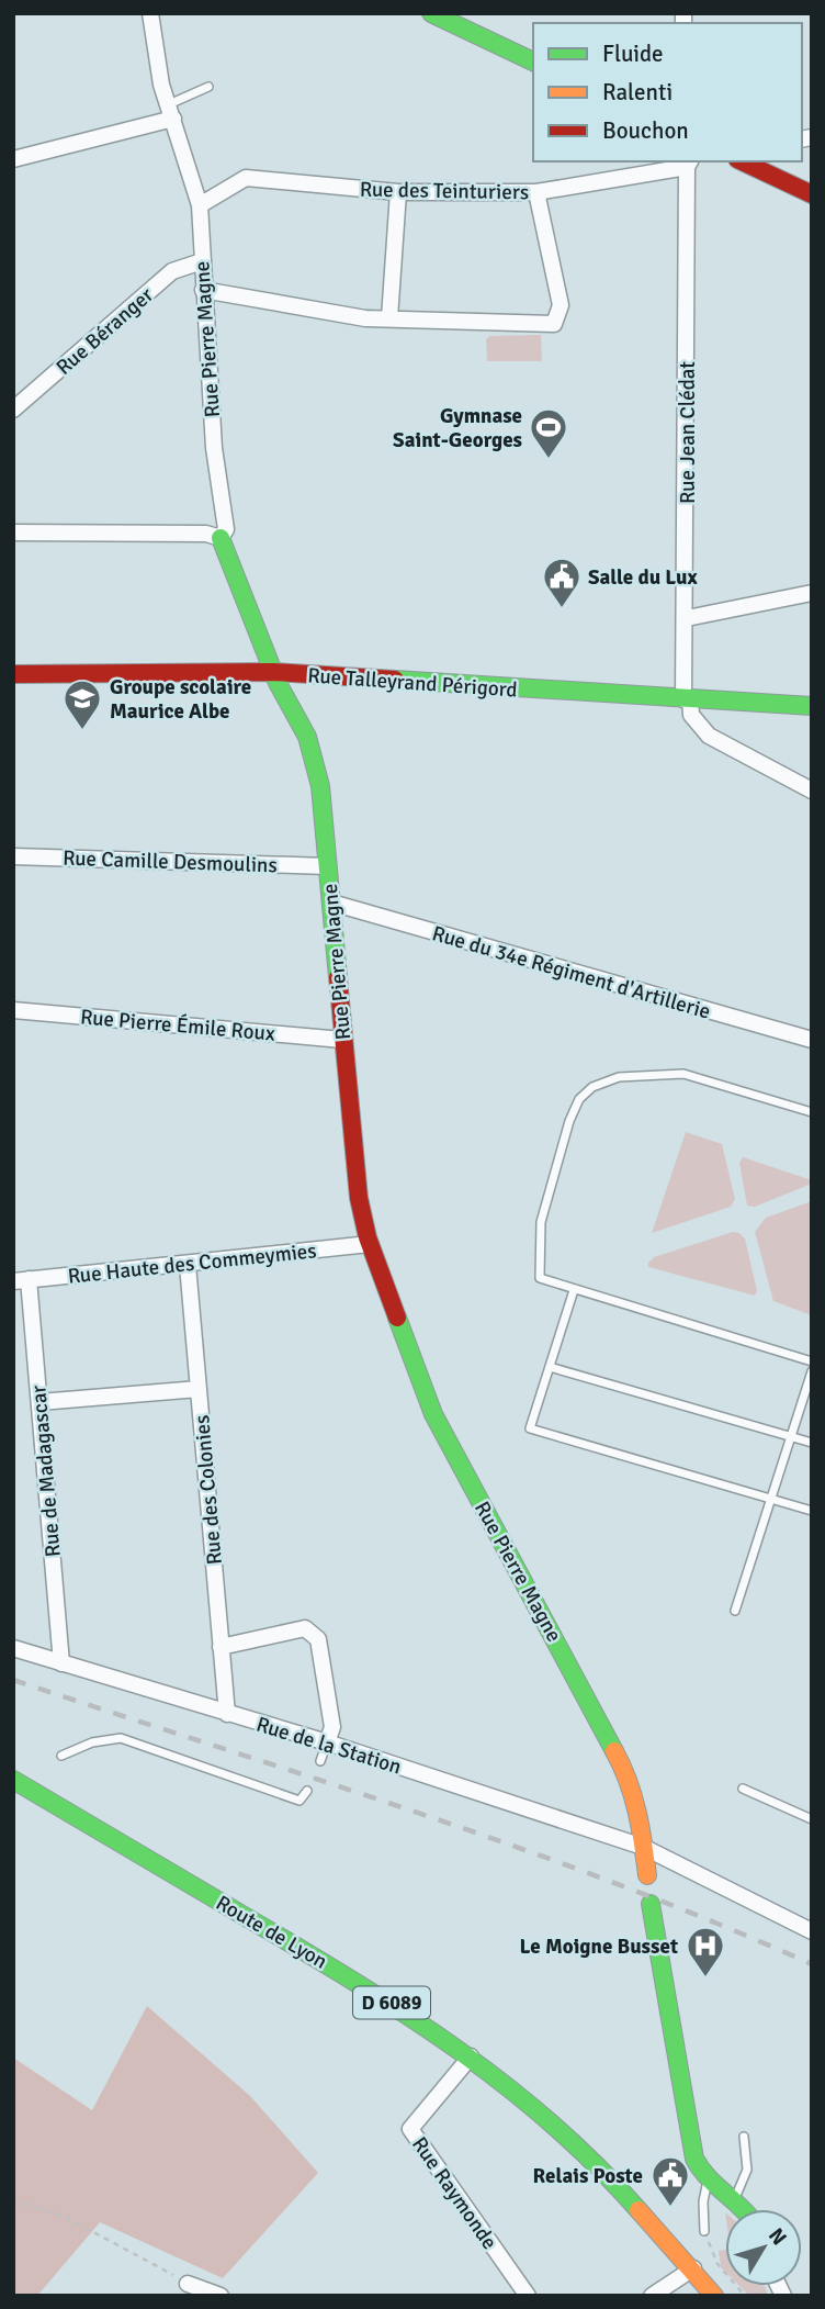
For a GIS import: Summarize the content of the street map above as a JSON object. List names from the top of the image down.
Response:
{
  "streets": {
    "street": [
      "Rue des Teinturiers",
      "Rue Béranger",
      "Rue Pierre Magne",
      "Rue Jean Clédat",
      "Rue Talleyrand Périgord",
      "Rue Camille Desmoulins",
      "Rue du 34e Régiment d'Artillerie",
      "Rue Pierre Émile Roux",
      "Rue Haute des Commeymies",
      "Rue de Madagascar",
      "Rue des Colonies",
      "Rue de la Station",
      "Route de Lyon",
      "D 6089",
      "Rue Raymonde"
    ]
  },
  "crossings": [
    ["Rue des Teinturiers", "Rue Pierre Magne"],
    ["Rue des Teinturiers", "Rue Jean Clédat"],
    ["Rue Béranger", "Rue Pierre Magne"],
    ["Rue Pierre Magne", "Rue Talleyrand Périgord"],
    ["Rue Pierre Magne", "Rue Camille Desmoulins"],
    ["Rue Pierre Magne", "Rue du 34e Régiment d'Artillerie"],
    ["Rue Pierre Magne", "Rue Pierre Émile Roux"],
    ["Rue Pierre Magne", "Rue Haute des Commeymies"],
    ["Rue Pierre Magne", "Rue de la Station"],
    ["Rue Jean Clédat", "Rue Talleyrand Périgord"],
    ["Rue Haute des Commeymies", "Rue de Madagascar"],
    ["Rue Haute des Commeymies", "Rue des Colonies"],
    ["Rue de Madagascar", "Rue de la Station"],
    ["Rue des Colonies", "Rue de la Station"],
    ["Route de Lyon", "Rue Raymonde"]
  ],
  "places": {
    "sports": ["Gymnase Saint-Georges"],
    "public building": ["Salle du Lux", "Relais Poste"],
    "school or university": ["Groupe scolaire Maurice Albe"],
    "hospital": ["Le Moigne Busset"]
  },
  "legend": ["Fluide", "Ralenti", "Bouchon"],
  "north": "top right"
}
